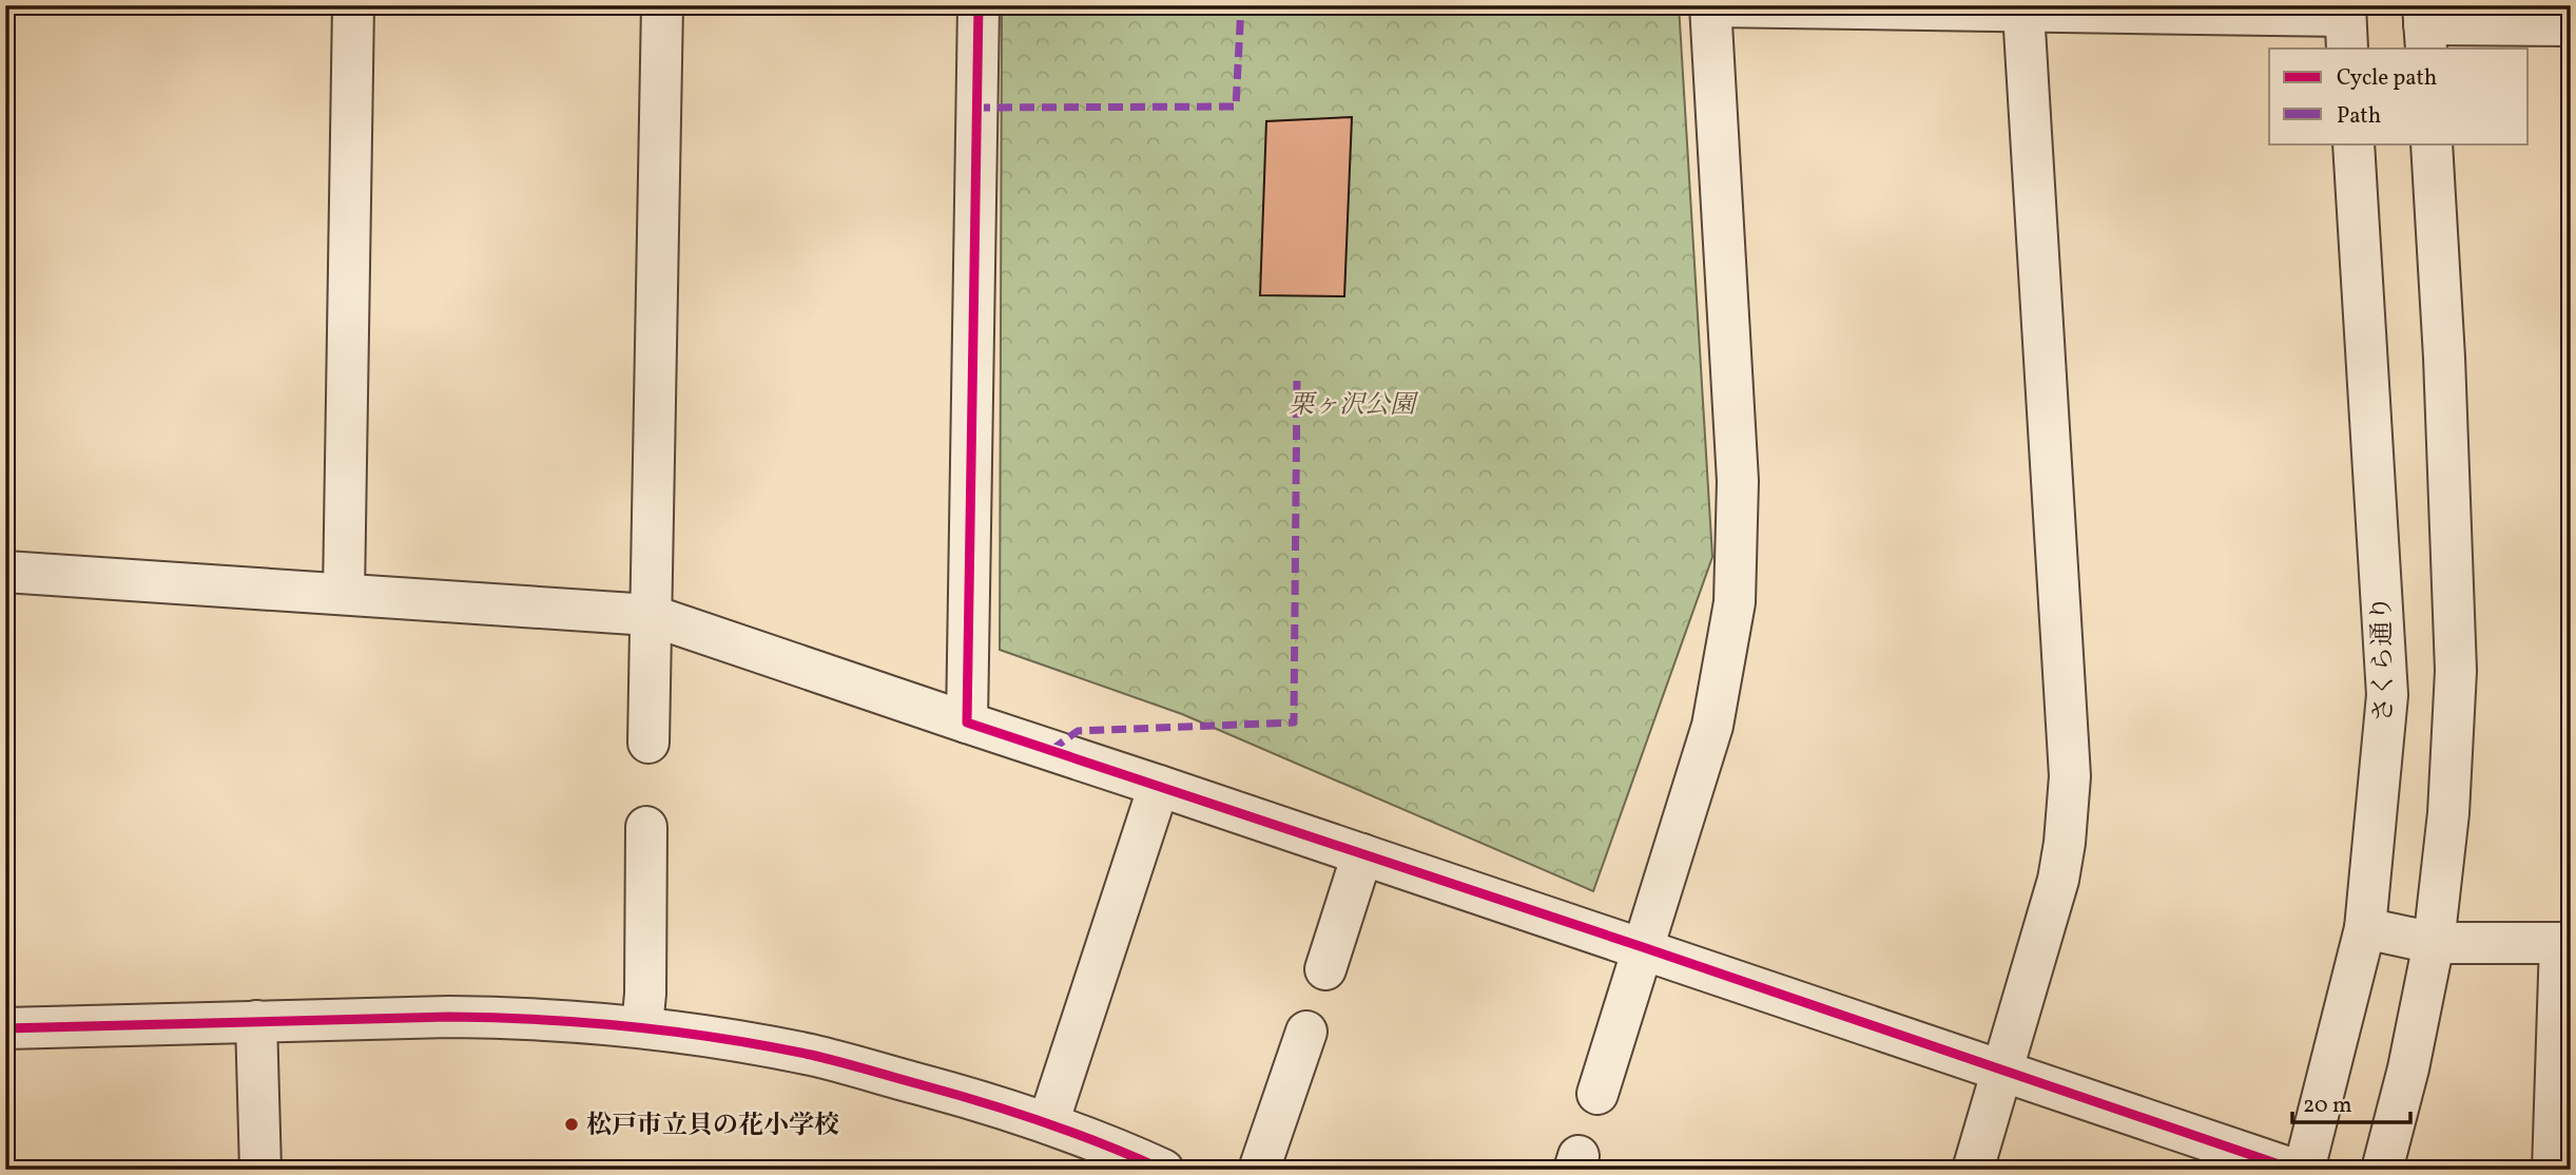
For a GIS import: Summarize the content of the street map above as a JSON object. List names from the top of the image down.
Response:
{
  "streets": {
    "street": ["さくら通り"]
  },
  "parks": ["栗ヶ沢公園"],
  "places": ["松戸市立貝の花小学校"],
  "legend": ["Cycle path", "Path"],
  "scale_bar": "20 m"
}
